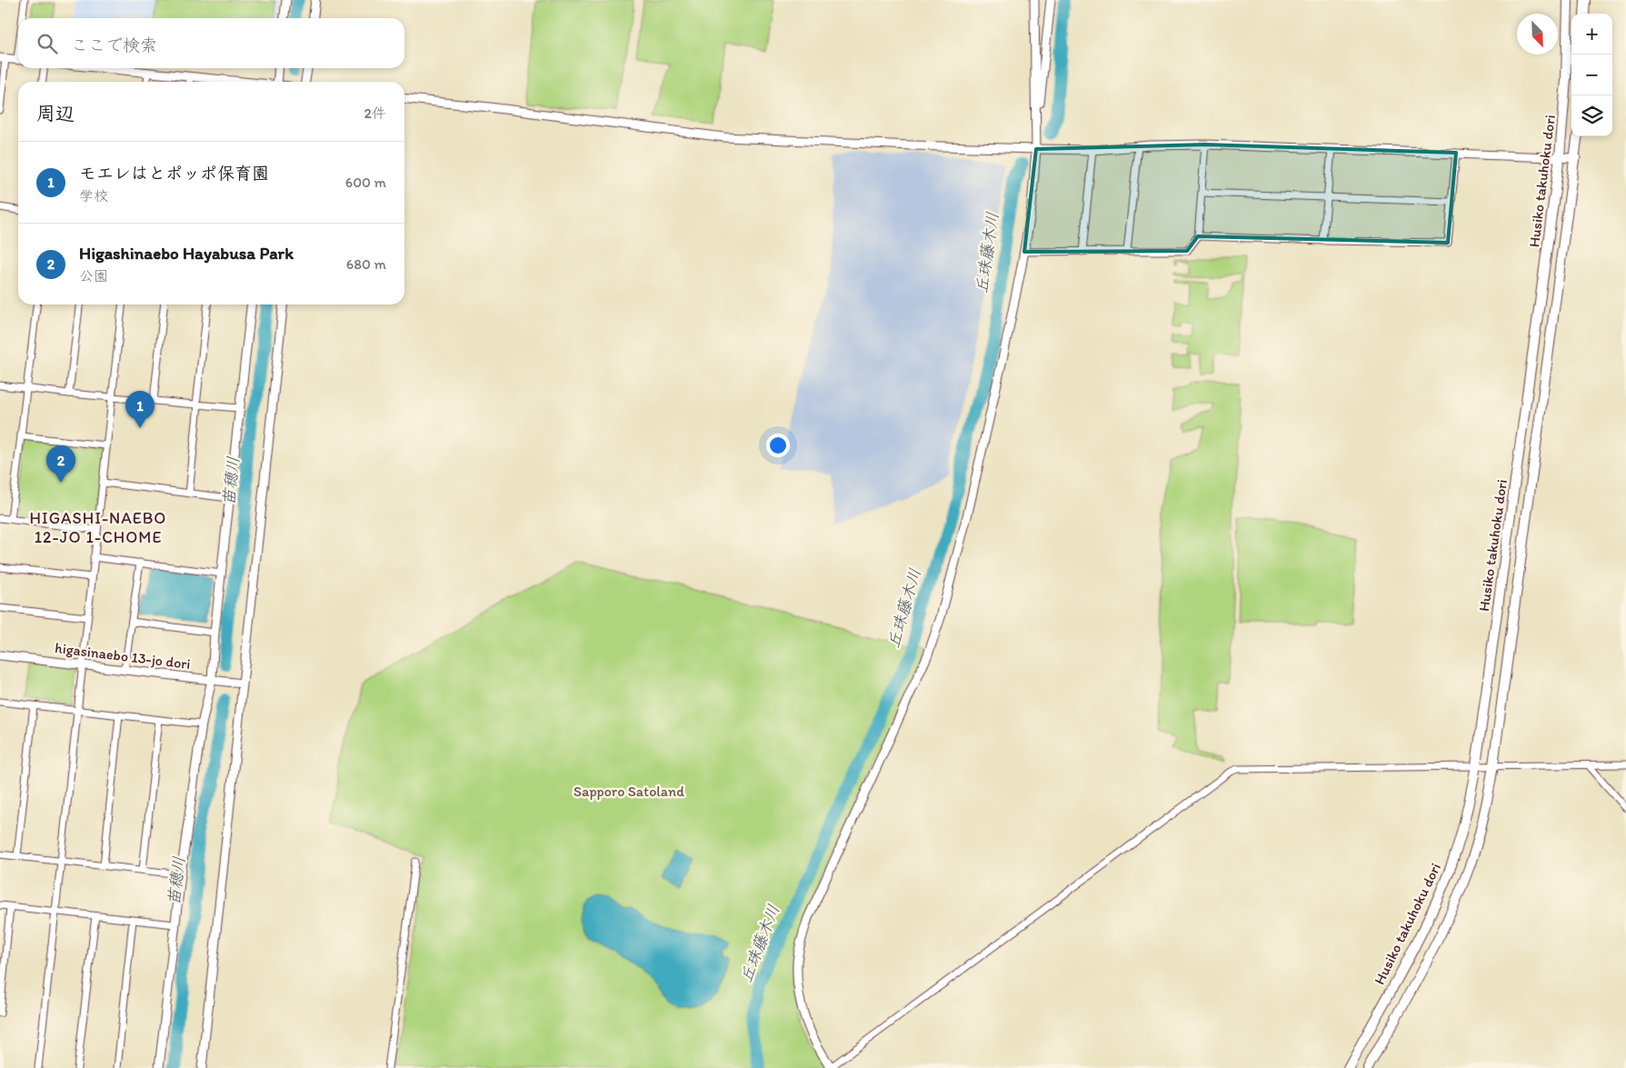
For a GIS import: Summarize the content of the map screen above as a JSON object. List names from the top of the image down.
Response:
{
  "streets": {
    "main road": ["Husiko takuhoku dori"],
    "street": ["higasinaebo 13-jo dori"]
  },
  "districts": ["HIGASHI-NAEBO 12-JO 1-CHOME"],
  "water": ["丘珠藤木川", "苗穂川"],
  "parks": ["Sapporo Satoland"],
  "north": "bottom right",
  "page": {
    "map_buttons": ["+", "−"],
    "search": "ここで検索",
    "heading": ["周辺", "2件"],
    "list": [
      {
        "mark": "1",
        "name": "モエレはとポッポ保育園",
        "note": "学校",
        "value": "600 m"
      },
      {
        "mark": "2",
        "name": "Higashinaebo Hayabusa Park",
        "note": "公園",
        "value": "680 m"
      }
    ],
    "pins": ["1", "2"]
  }
}
